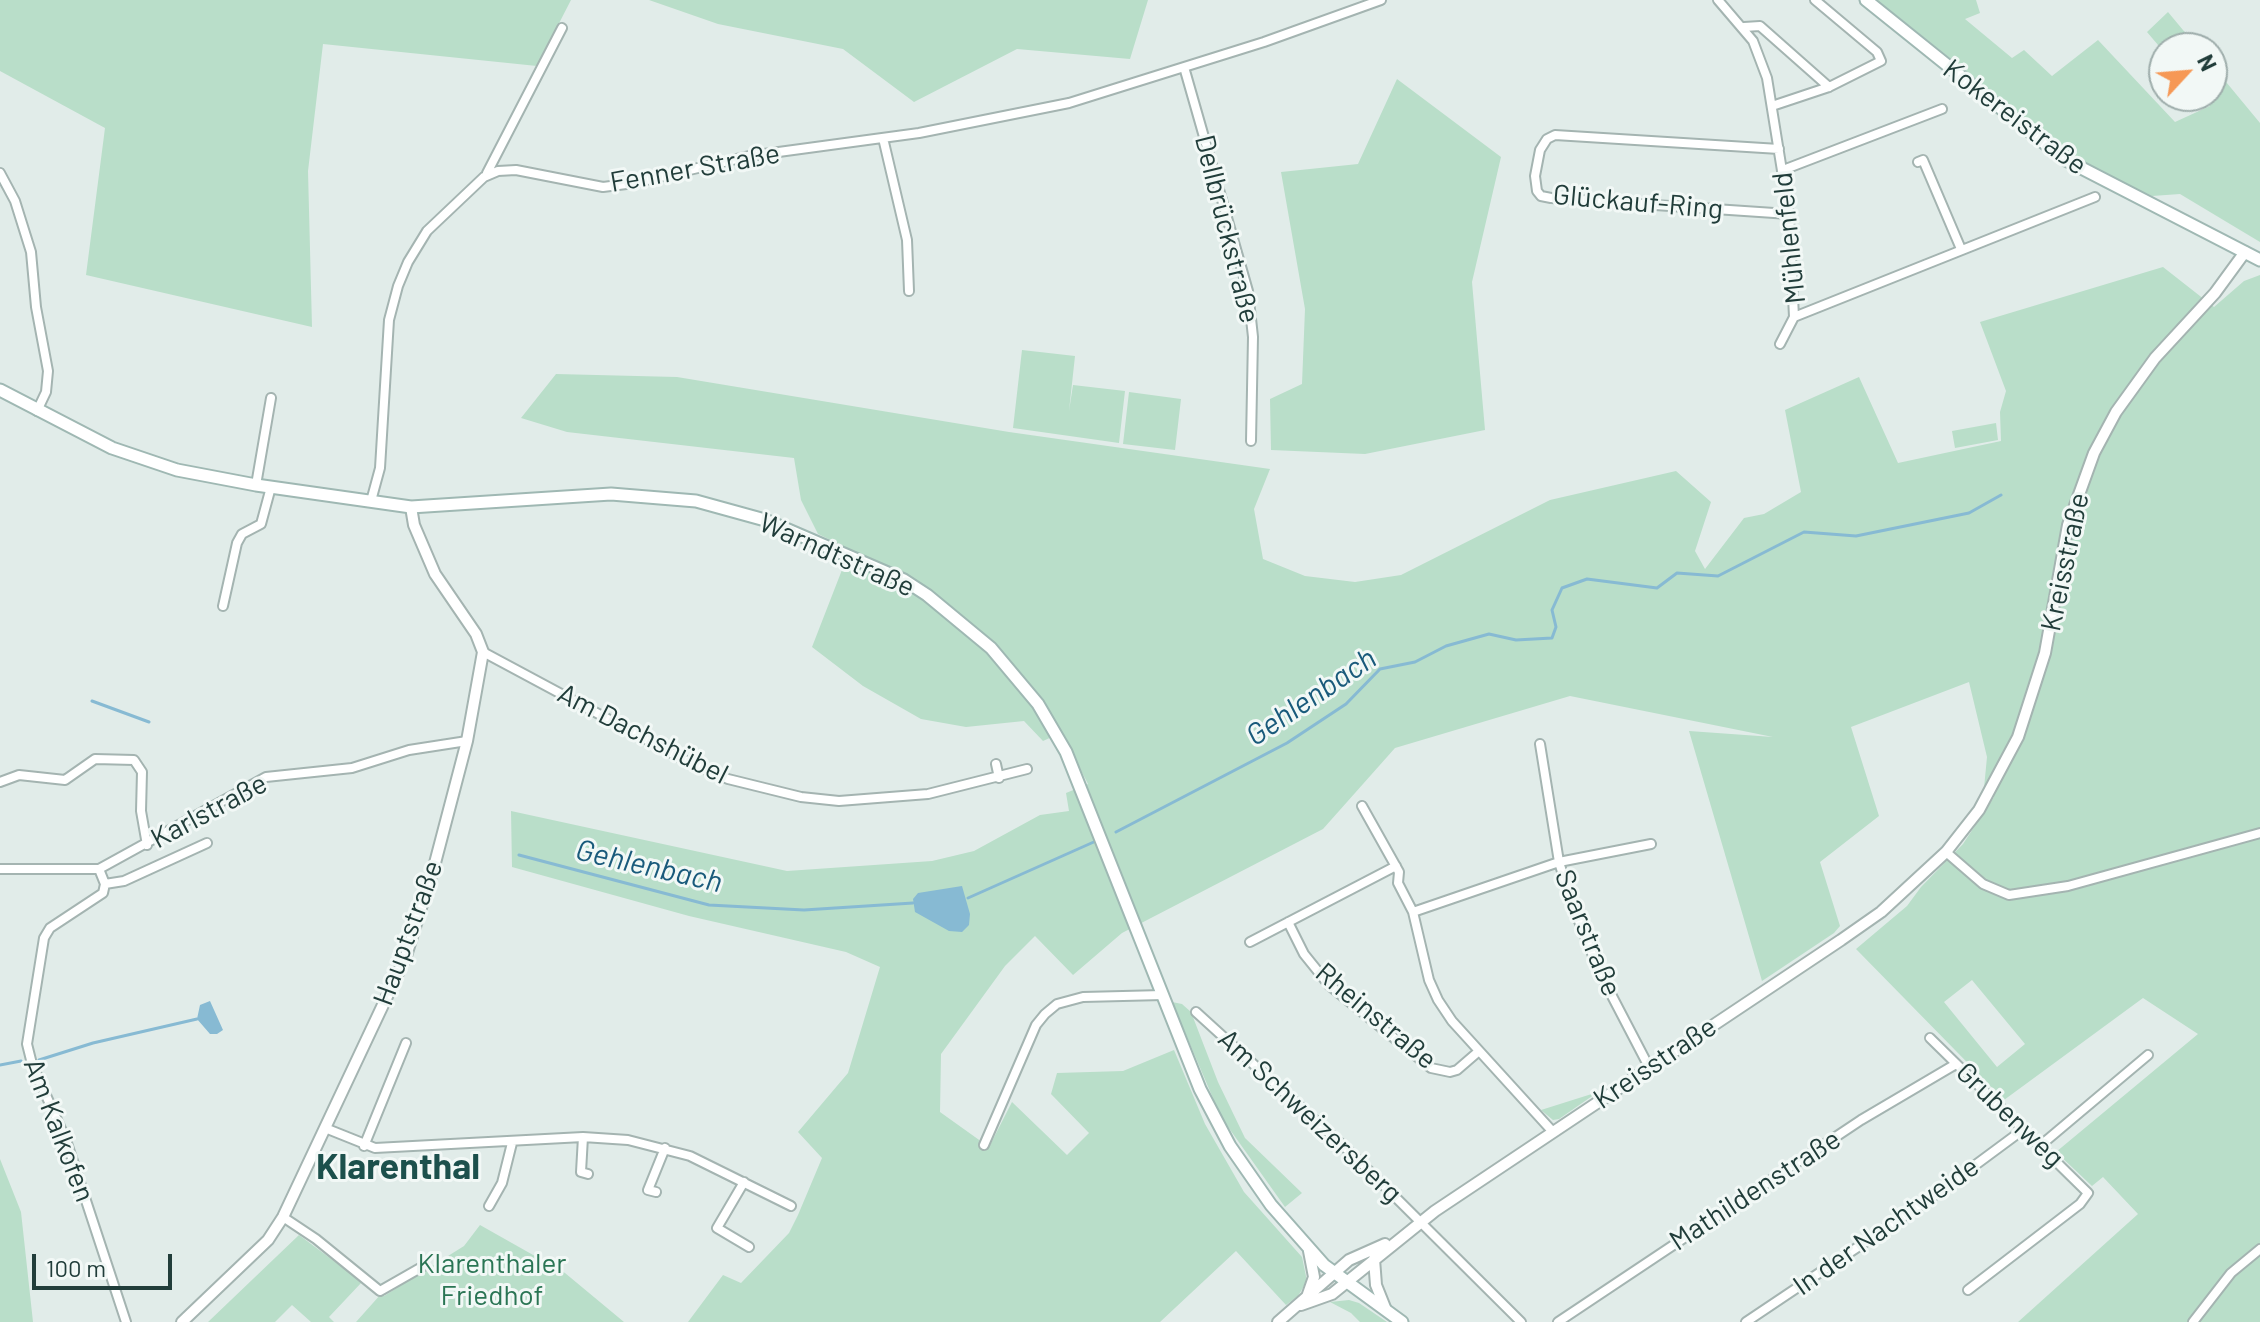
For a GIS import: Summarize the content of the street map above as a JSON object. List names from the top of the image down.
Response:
{
  "streets": {
    "main road": ["Kokereistraße", "Warndtstraße"],
    "street": [
      "Fenner Straße",
      "Glückauf-Ring",
      "Dellbrückstraße",
      "Mühlenfeld",
      "Kreisstraße",
      "Am Dachshübel",
      "Karlstraße",
      "Hauptstraße",
      "Saarstraße",
      "Rheinstraße",
      "Grubenweg",
      "Am Schweizersberg",
      "Am Kalkofen",
      "Mathildenstraße",
      "In der Nachtweide"
    ]
  },
  "crossings": [
    ["Kokereistraße", "Kreisstraße"],
    ["Fenner Straße", "Dellbrückstraße"],
    ["Glückauf-Ring", "Mühlenfeld"],
    ["Warndtstraße", "Kreisstraße"],
    ["Kreisstraße", "Saarstraße"],
    ["Kreisstraße", "Rheinstraße"],
    ["Kreisstraße", "Am Schweizersberg"],
    ["Am Dachshübel", "Hauptstraße"],
    ["Karlstraße", "Hauptstraße"],
    ["Karlstraße", "Am Kalkofen"],
    ["Grubenweg", "Mathildenstraße"],
    ["Grubenweg", "In der Nachtweide"]
  ],
  "districts": ["Klarenthal"],
  "water": ["Gehlenbach"],
  "parks": ["Klarenthaler Friedhof"],
  "scale_bar": "100 m",
  "north": "top right"
}
